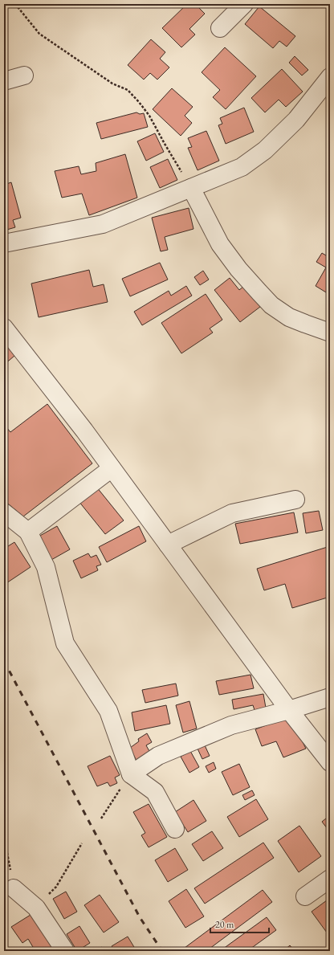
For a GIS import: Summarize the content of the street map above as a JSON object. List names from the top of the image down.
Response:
{
  "scale_bar": "20 m"
}
